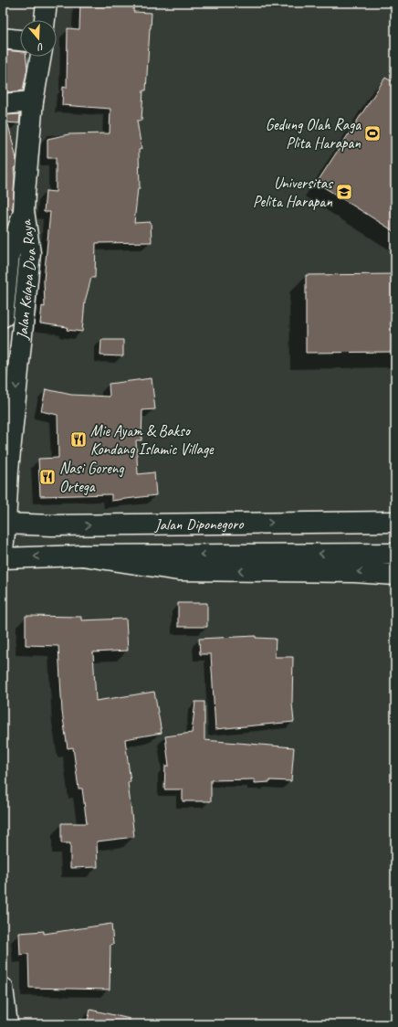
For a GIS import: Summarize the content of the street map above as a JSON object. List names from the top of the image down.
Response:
{
  "streets": {
    "main road": ["Jalan Kelapa Dua Raya", "Jalan Diponegoro"]
  },
  "crossings": [
    ["Jalan Kelapa Dua Raya", "Jalan Diponegoro"]
  ],
  "places": {
    "sports": ["Gedung Olah Raga Plita Harapan"],
    "school or university": ["Universitas Pelita Harapan"],
    "restaurant": ["Mie Ayam & Bakso Kondang Islamic Village", "Nasi Goreng Ortega"]
  },
  "north": "bottom"
}
